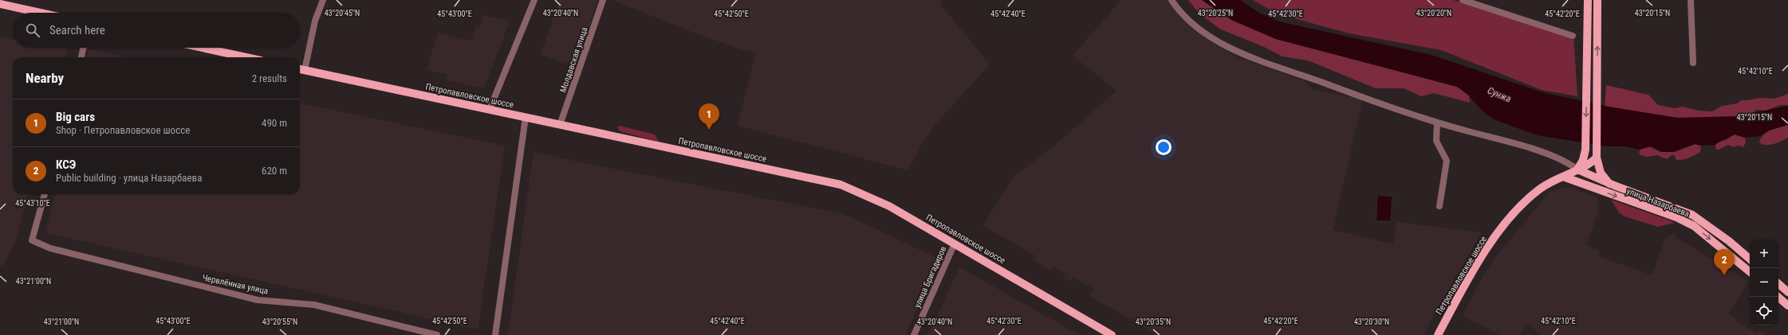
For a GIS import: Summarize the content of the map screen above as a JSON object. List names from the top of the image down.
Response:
{
  "streets": {
    "main road": ["Петропавловское шоссе", "улица Назарбаева"],
    "street": ["Молдавская улица", "улица Бригадиров", "Червлённая улица"]
  },
  "crossings": [
    ["Молдавская улица", "Петропавловское шоссе"],
    ["Петропавловское шоссе", "улица Назарбаева"],
    ["Петропавловское шоссе", "улица Бригадиров"]
  ],
  "water": ["Сунжа"],
  "page": {
    "search": "Search here",
    "heading": ["Nearby", "2 results"],
    "list": [
      {
        "mark": "1",
        "name": "Big cars",
        "note": "Shop · Петропавловское шоссе",
        "value": "490 m"
      },
      {
        "mark": "2",
        "name": "КСЭ",
        "note": "Public building · улица Назарбаева",
        "value": "620 m"
      }
    ],
    "pins": ["1", "2"],
    "map_buttons": ["+", "−"]
  },
  "coordinates": [
    "43°20'25\"N",
    "43°20'45\"N",
    "43°20'40\"N",
    "43°20'20\"N",
    "43°20'15\"N",
    "45°43'00\"E",
    "45°42'50\"E",
    "45°42'40\"E",
    "45°42'30\"E",
    "45°42'20\"E",
    "45°42'10\"E",
    "45°43'10\"E",
    "43°21'00\"N",
    "43°20'55\"N",
    "43°20'35\"N",
    "43°20'30\"N"
  ]
}
